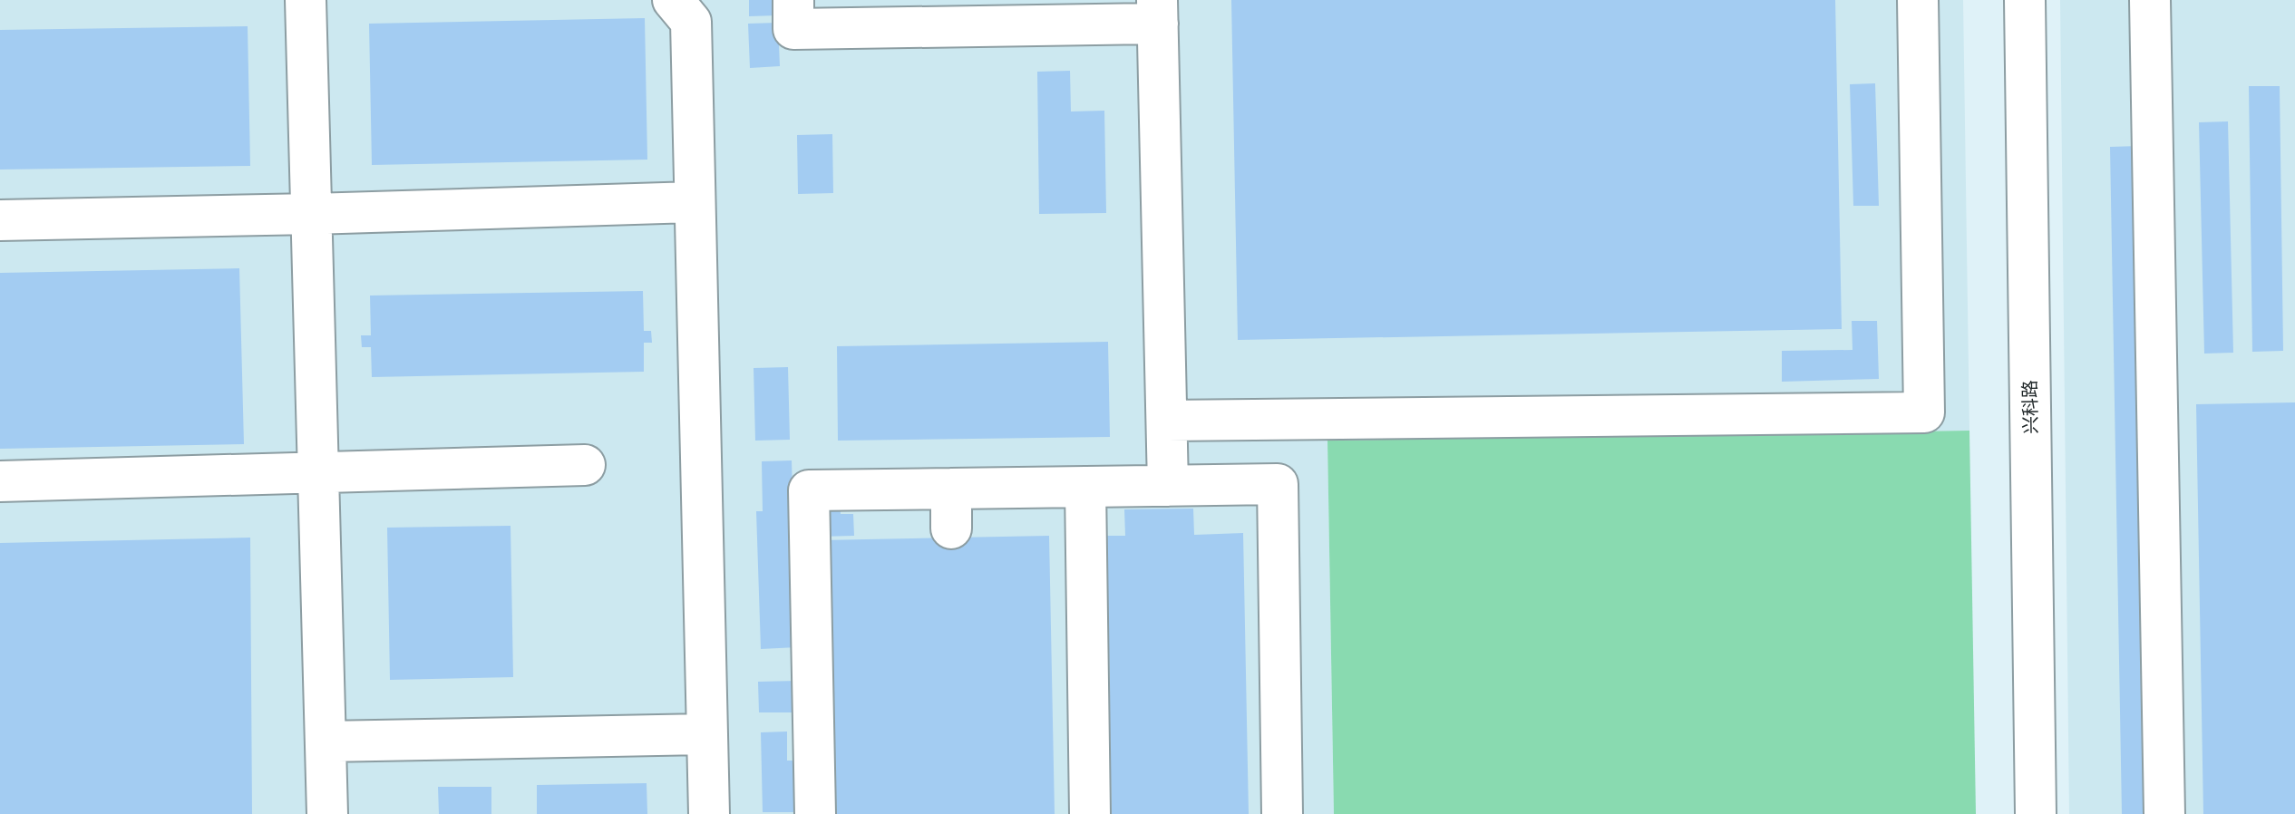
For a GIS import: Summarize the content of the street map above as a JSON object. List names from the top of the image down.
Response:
{
  "streets": {
    "street": ["兴科路"]
  }
}
